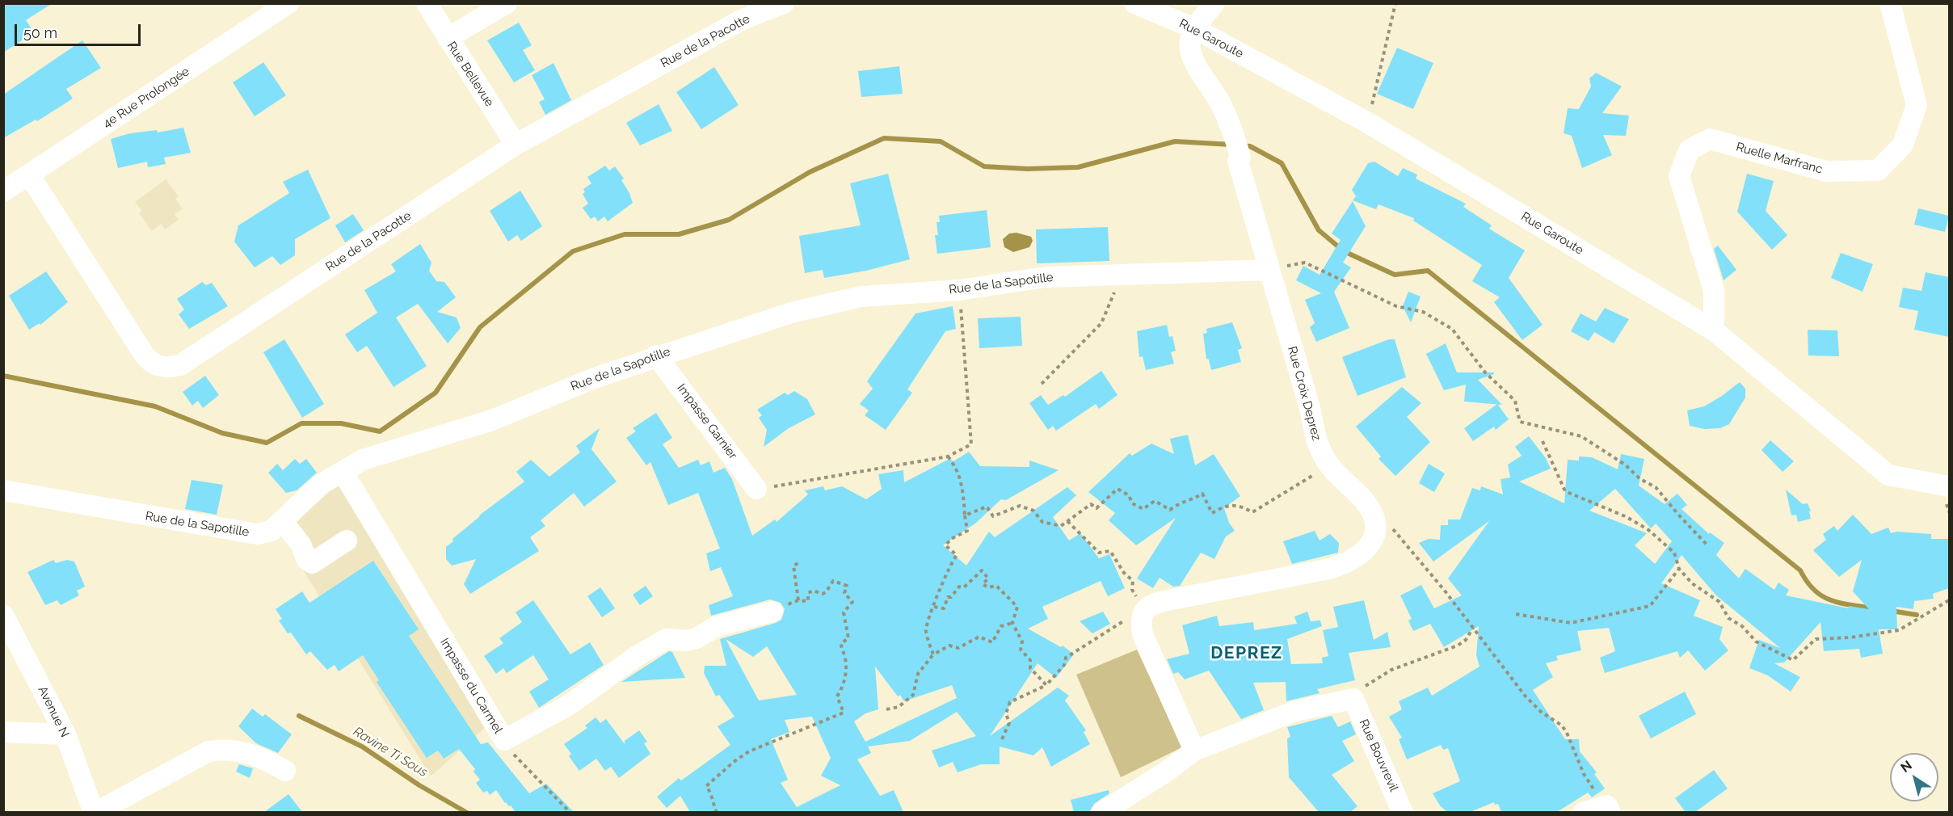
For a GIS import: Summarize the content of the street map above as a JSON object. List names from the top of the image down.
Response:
{
  "streets": {
    "street": [
      "Rue Garoute",
      "Rue de la Pacotte",
      "Rue Bellevue",
      "4e Rue Prolongée",
      "Ruelle Marfranc",
      "Rue de la Sapotille",
      "Rue Croix Deprez",
      "Impasse Garnier",
      "Impasse du Carmel",
      "Avenue N",
      "Rue Bouvrevil"
    ]
  },
  "crossings": [
    ["Rue Garoute", "Ruelle Marfranc"],
    ["Rue Garoute", "Rue Croix Deprez"],
    ["Rue de la Pacotte", "Rue Bellevue"],
    ["Rue de la Pacotte", "4e Rue Prolongée"],
    ["Rue de la Sapotille", "Rue Croix Deprez"],
    ["Rue de la Sapotille", "Impasse Garnier"],
    ["Rue de la Sapotille", "Impasse du Carmel"]
  ],
  "districts": ["DEPREZ"],
  "water": ["Ravine Ti Sous"],
  "scale_bar": "50 m",
  "north": "top left"
}
